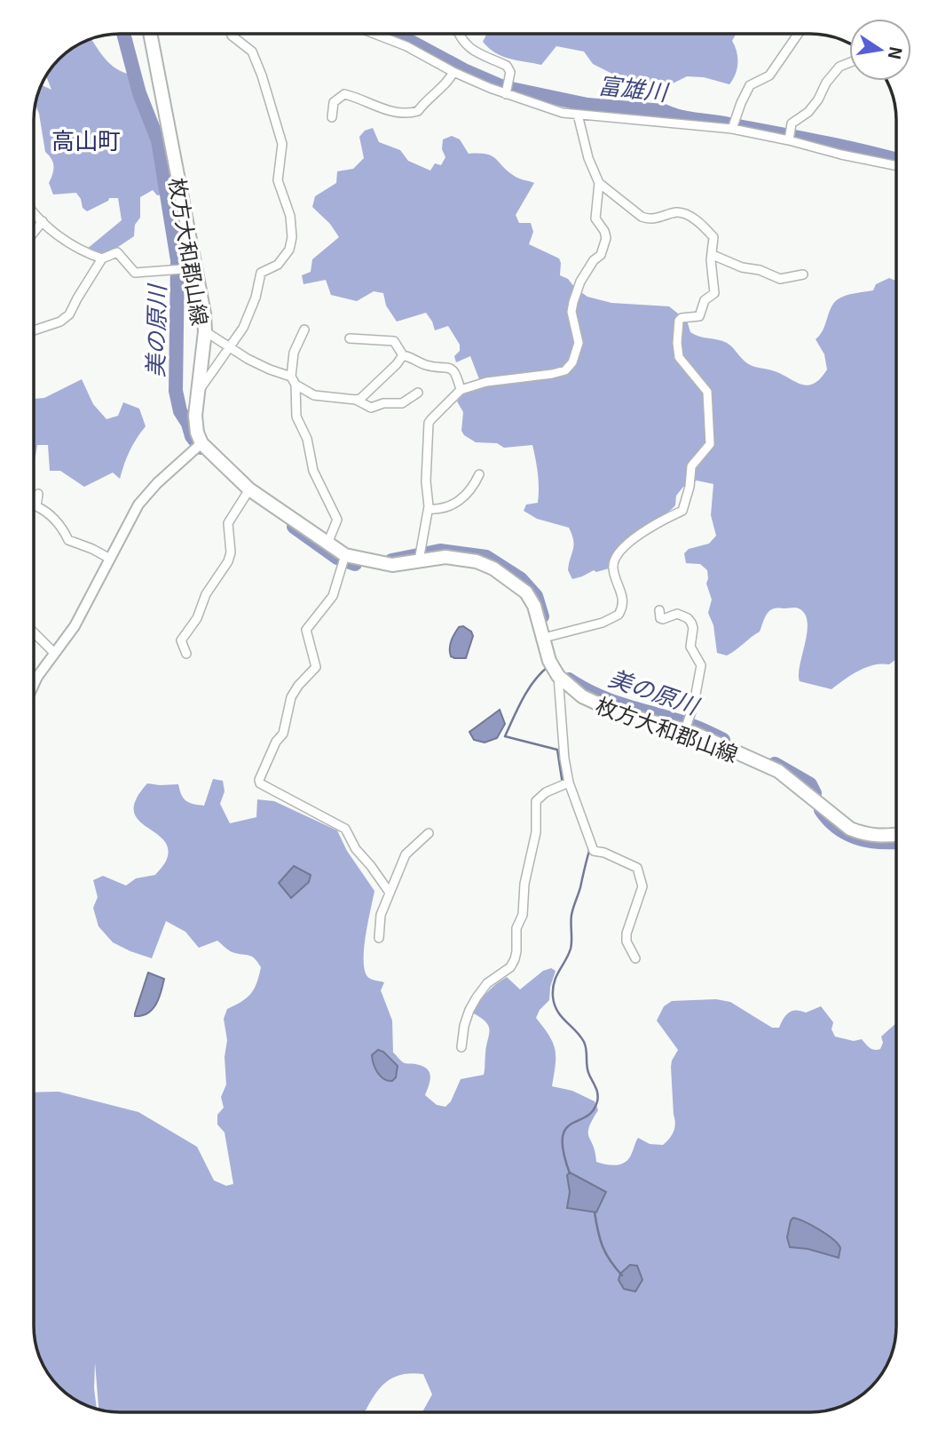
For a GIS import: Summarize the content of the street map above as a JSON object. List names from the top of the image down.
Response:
{
  "streets": {
    "main road": ["枚方大和郡山線"]
  },
  "districts": ["高山町"],
  "water": ["富雄川", "美の原川"],
  "north": "right"
}
